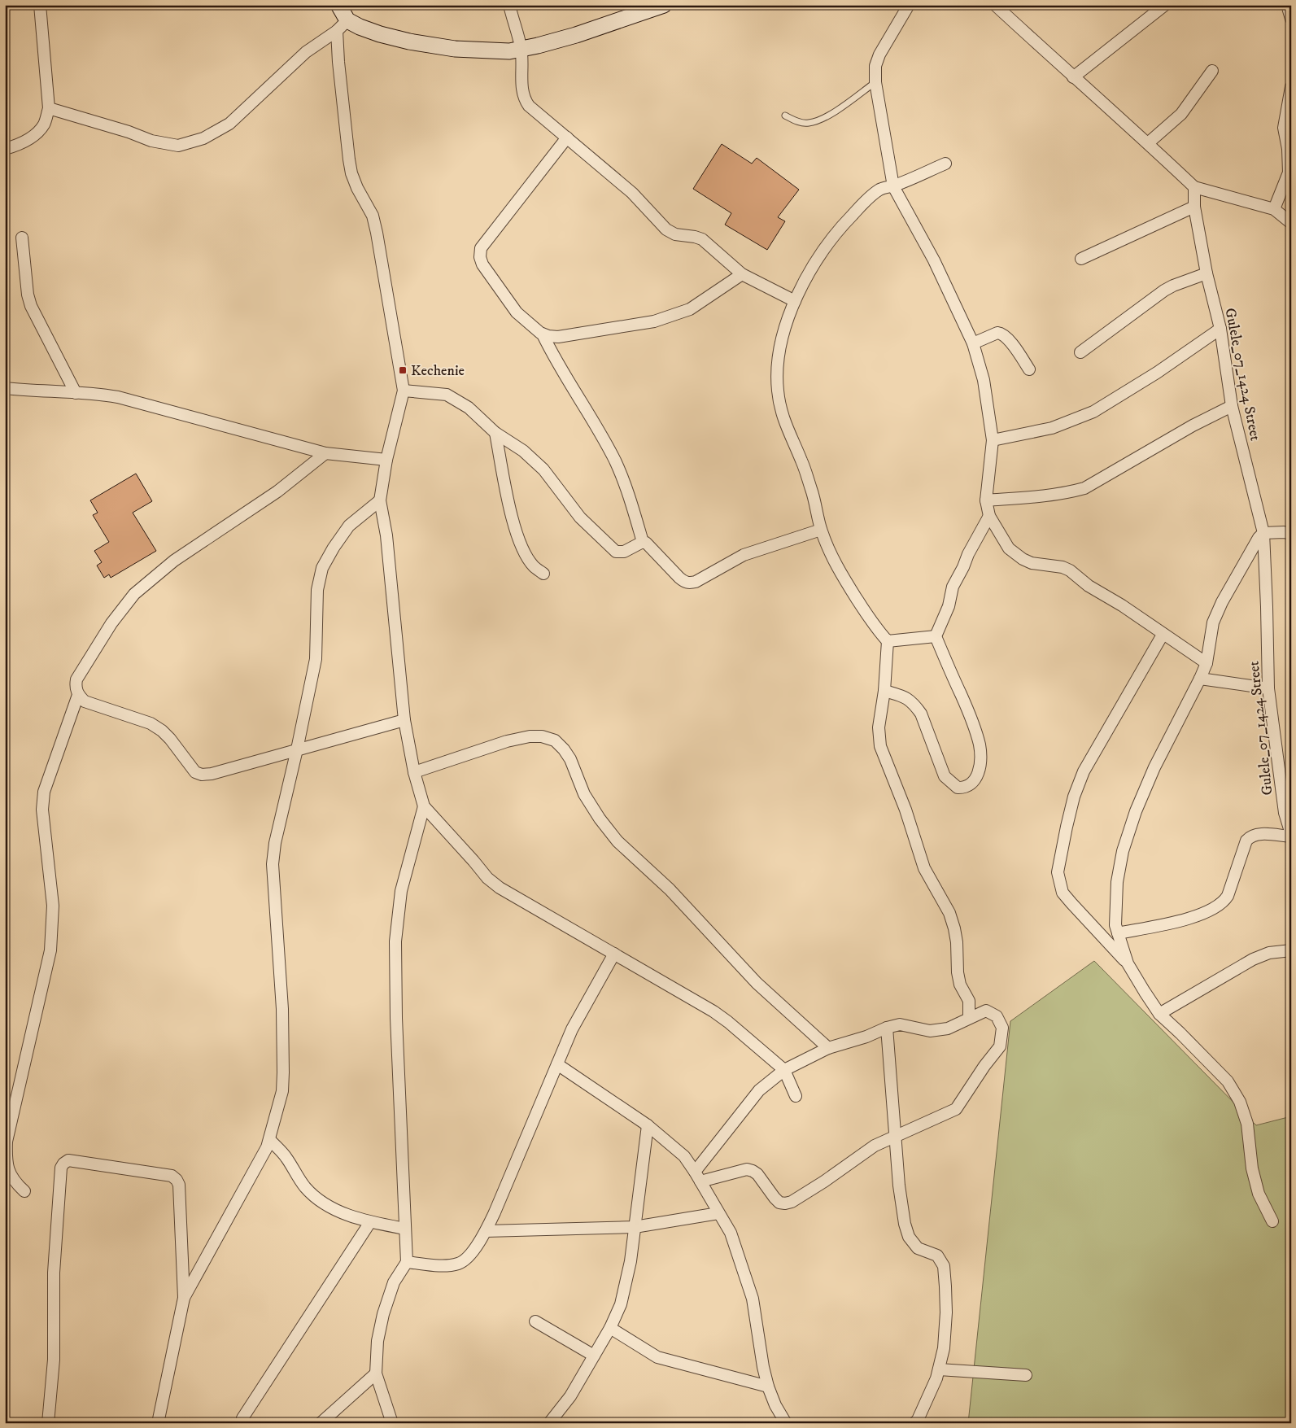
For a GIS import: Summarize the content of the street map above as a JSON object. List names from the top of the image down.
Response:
{
  "streets": {
    "street": ["Gulele_07_1424 Street"]
  },
  "places": {
    "transit": ["Kechenie"]
  }
}
